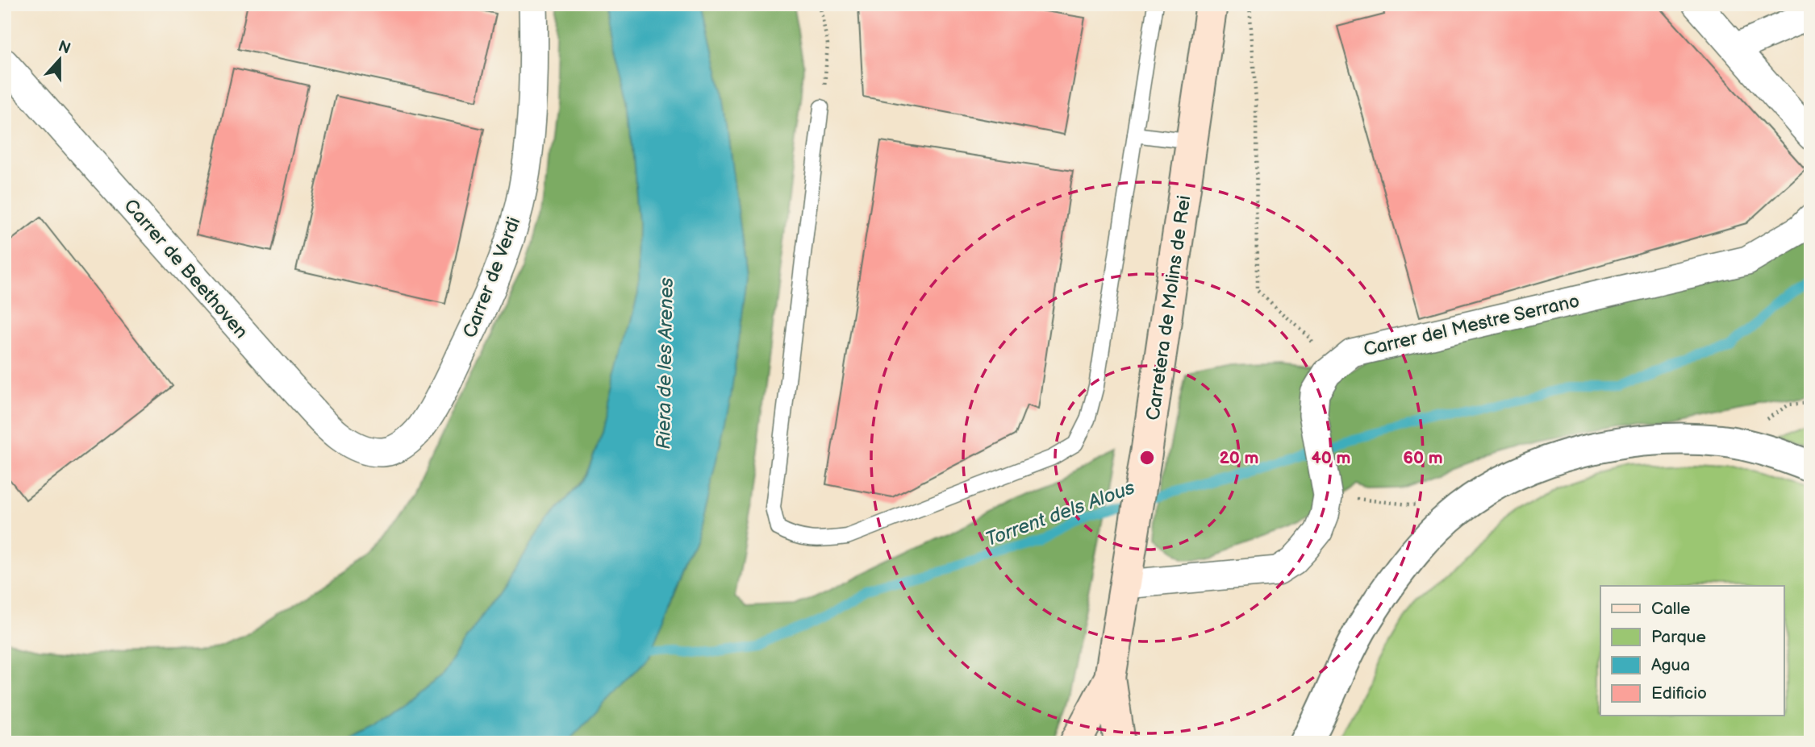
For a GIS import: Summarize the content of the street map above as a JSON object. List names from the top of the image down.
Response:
{
  "streets": {
    "main road": ["Carretera de Molins de Rei"],
    "street": ["Carrer de Beethoven", "Carrer de Verdi", "Carrer del Mestre Serrano"]
  },
  "crossings": [
    ["Carrer de Beethoven", "Carrer de Verdi"],
    ["Carretera de Molins de Rei", "Carrer del Mestre Serrano"]
  ],
  "water": ["Riera de les Arenes", "Torrent dels Alous"],
  "legend": [
    "Calle",
    "Parque",
    "Agua",
    "Edificio"
  ],
  "north": "top",
  "rings": ["20 m", "40 m", "60 m"]
}
